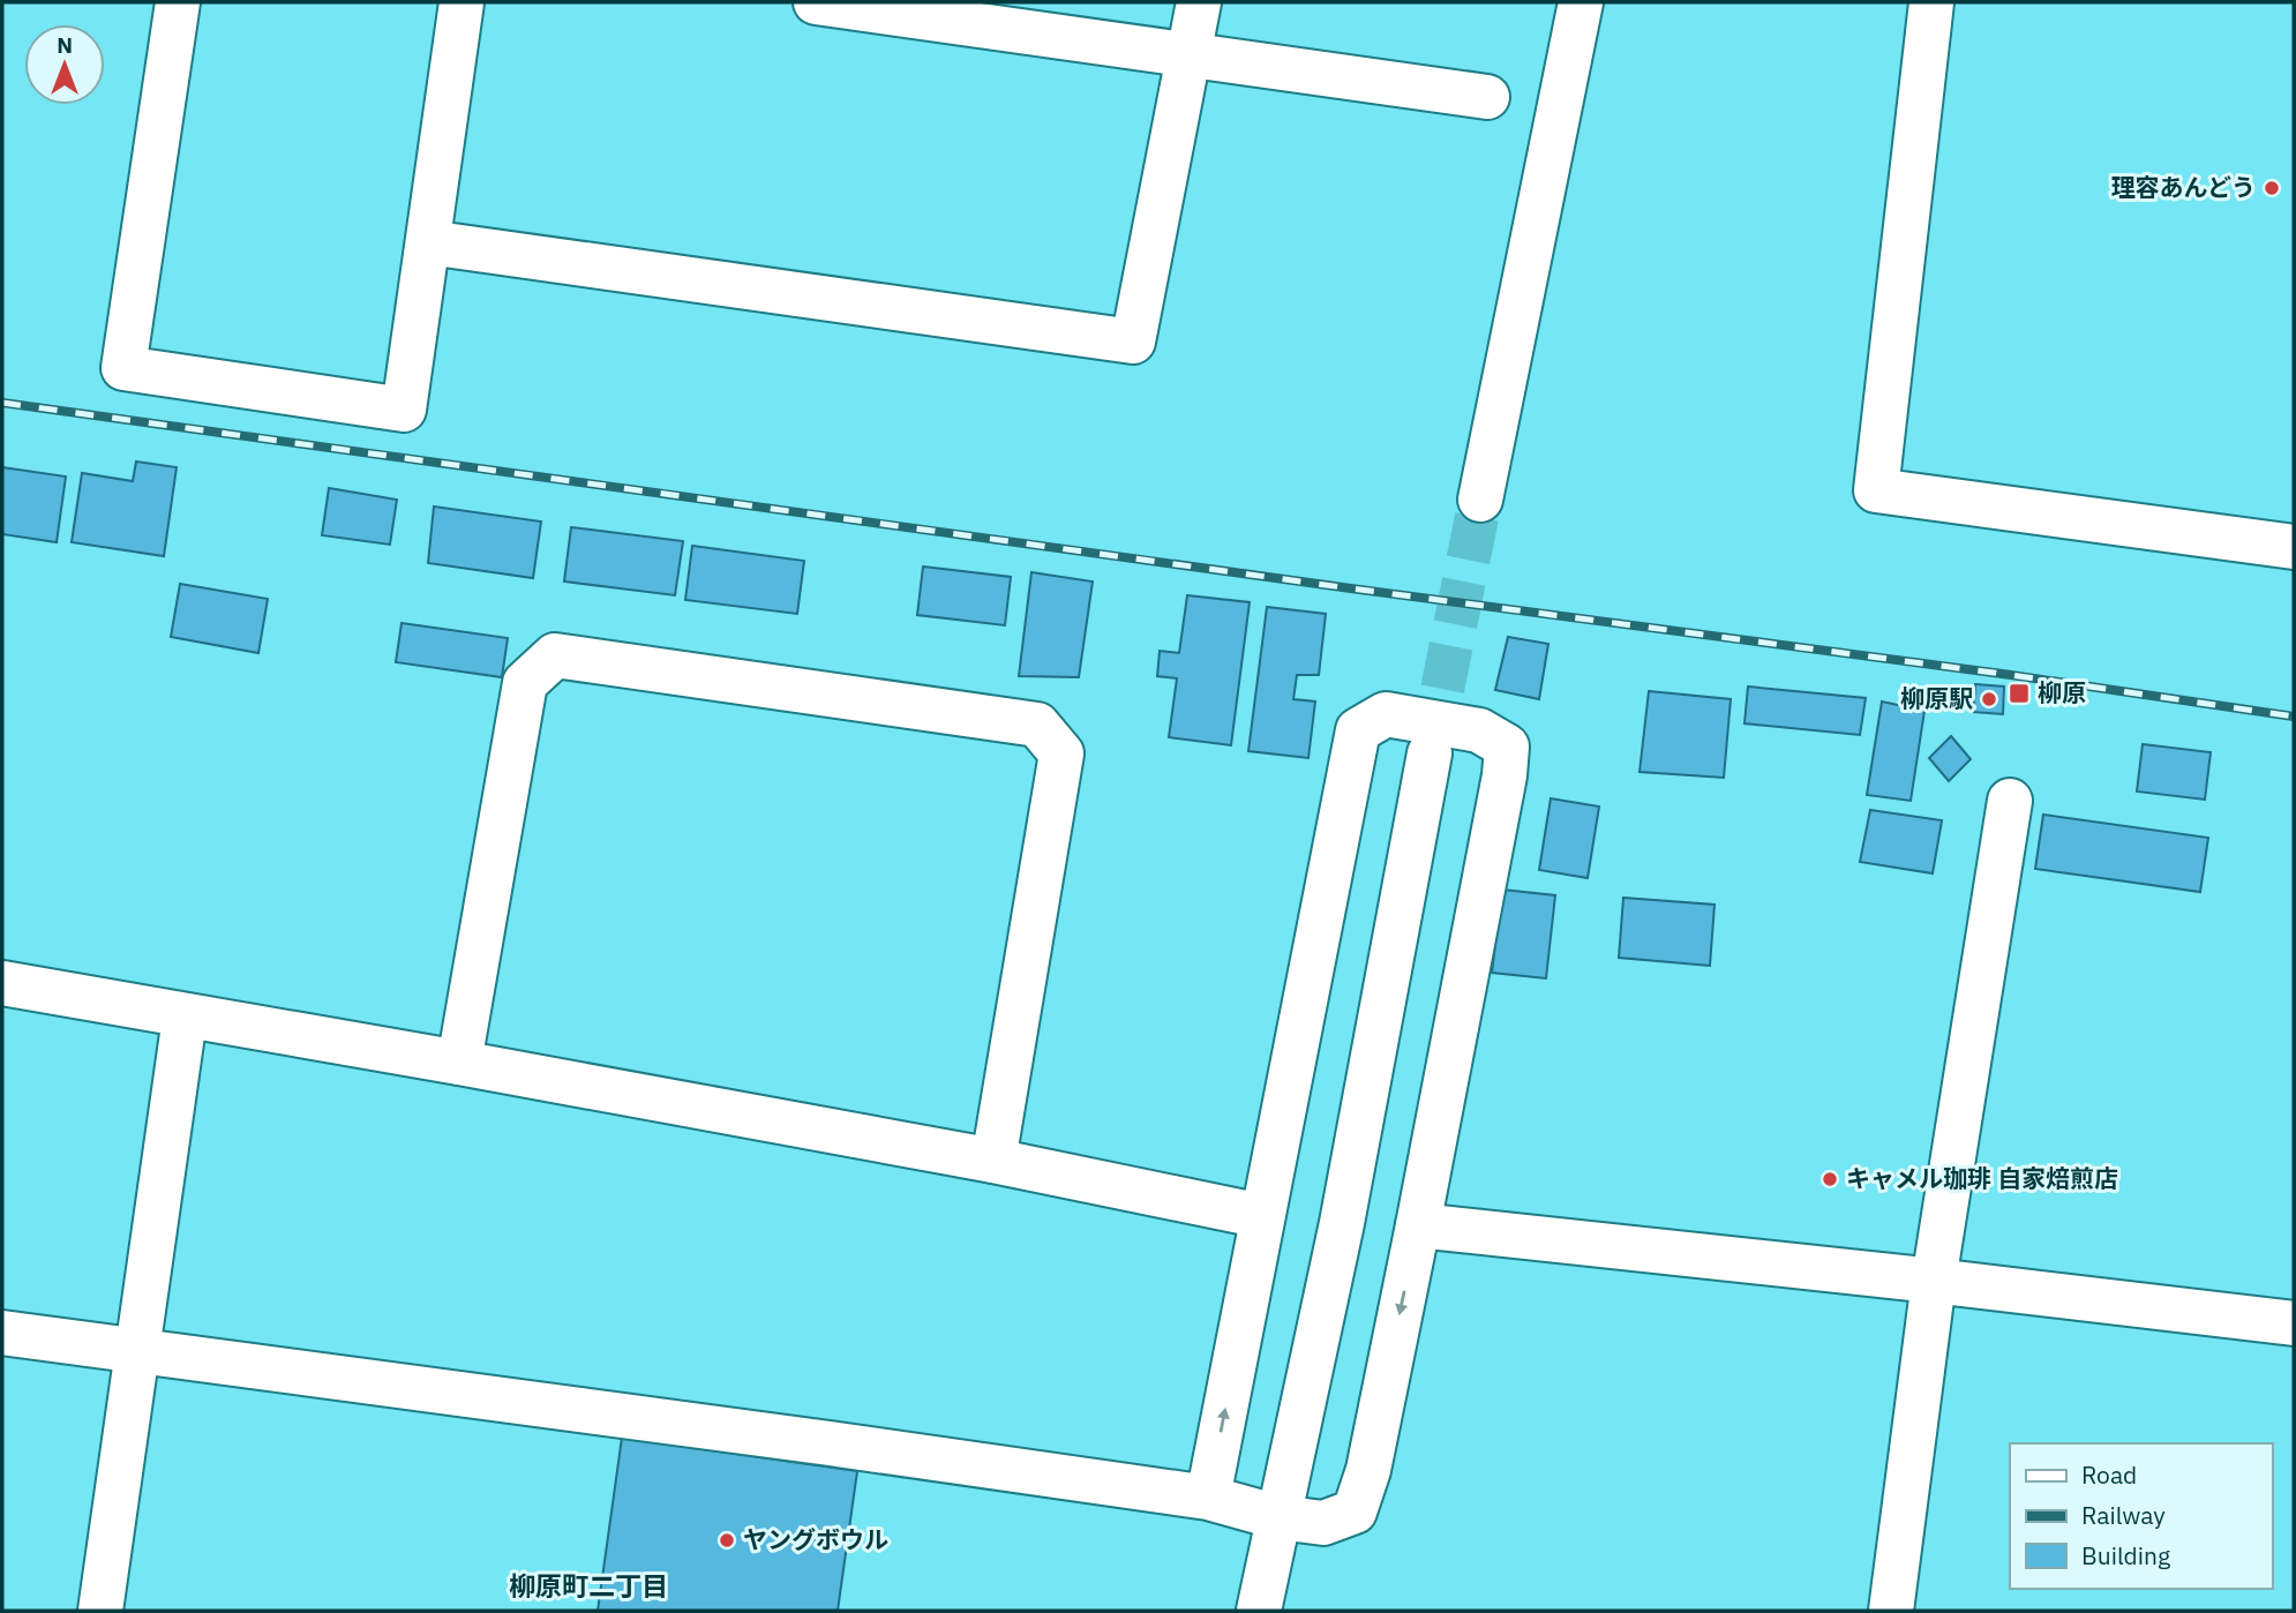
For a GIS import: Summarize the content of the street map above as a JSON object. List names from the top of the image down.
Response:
{
  "districts": ["柳原町二丁目"],
  "places": {
    "other": [
      "理容あんどう",
      "柳原駅",
      "キャメル珈琲 自家焙煎店",
      "ヤングボウル"
    ],
    "transit": ["柳原"]
  },
  "legend": ["Road", "Railway", "Building"],
  "north": "top"
}
